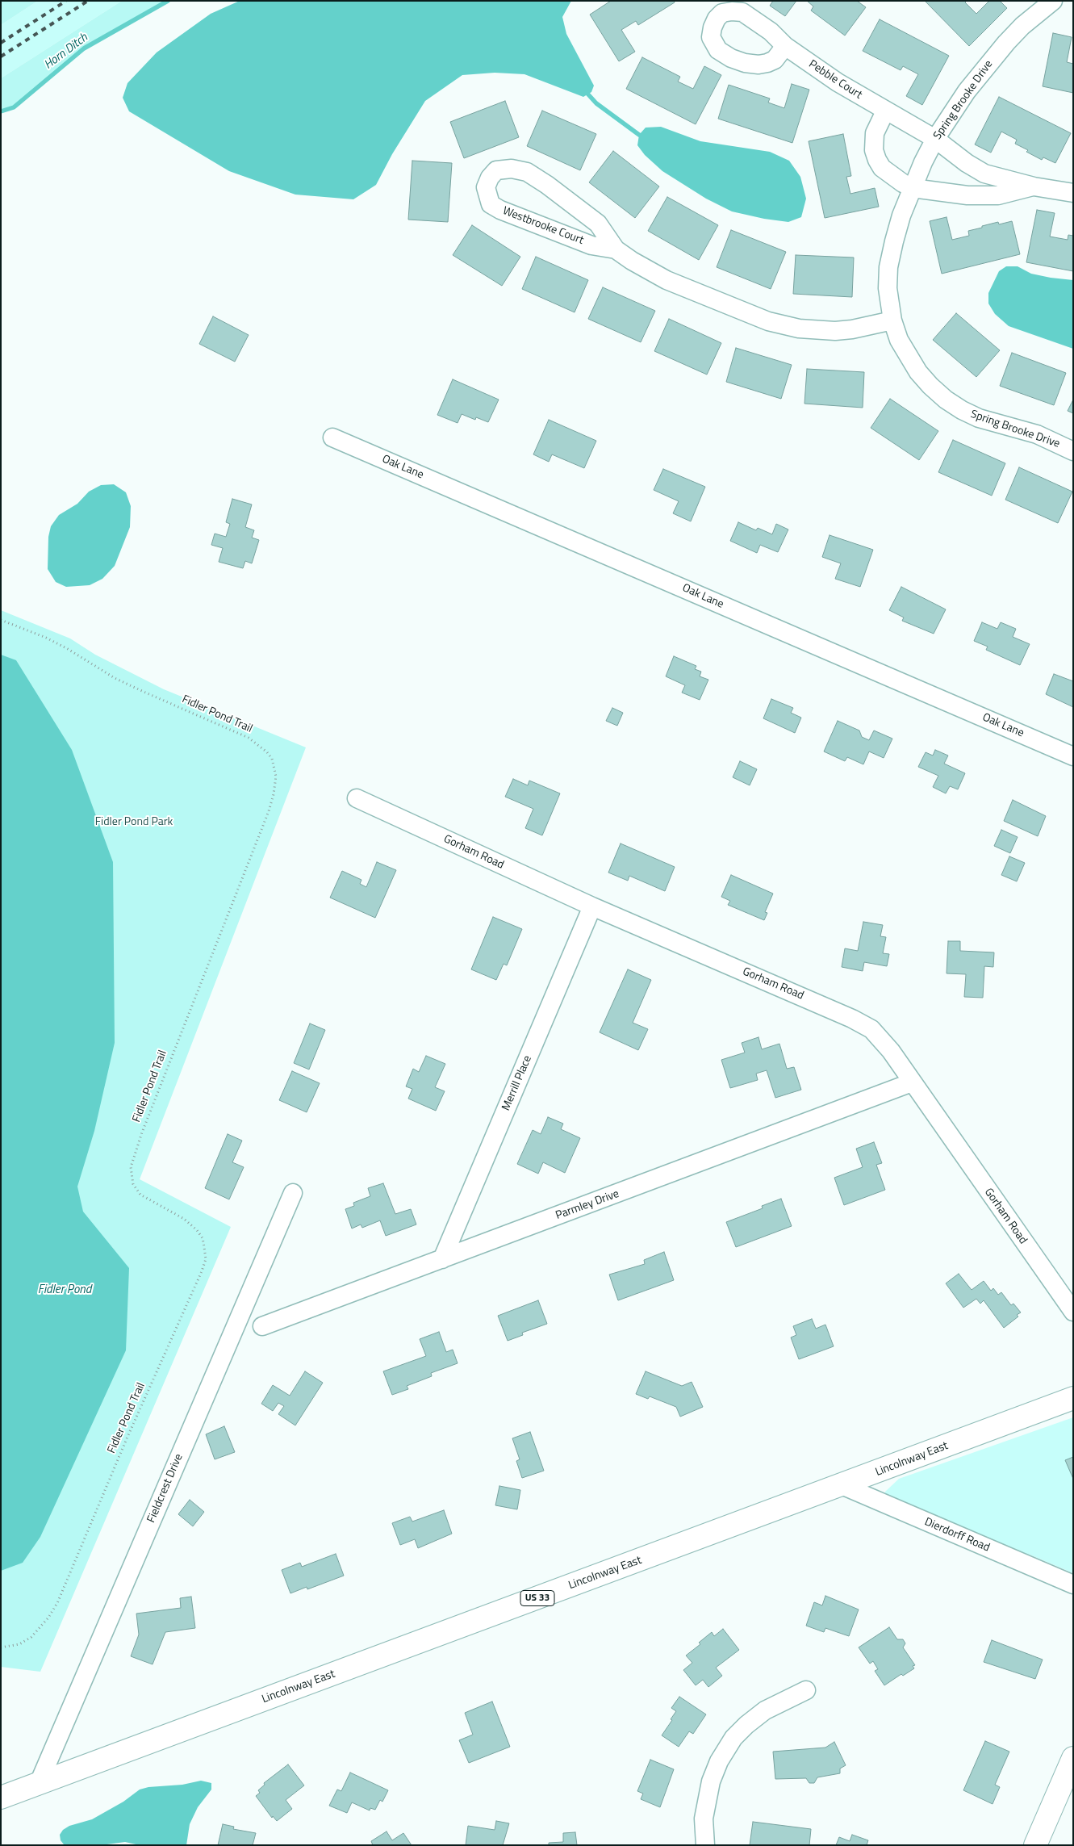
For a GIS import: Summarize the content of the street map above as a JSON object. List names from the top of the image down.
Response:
{
  "streets": {
    "main road": ["Lincolnway East", "US 33"],
    "street": [
      "Pebble Court",
      "Spring Brooke Drive",
      "Westbrooke Court",
      "Oak Lane",
      "Gorham Road",
      "Merrill Place",
      "Parmley Drive",
      "Fieldcrest Drive",
      "Dierdorff Road"
    ],
    "path": ["Fidler Pond Trail"]
  },
  "crossings": [
    ["Pebble Court", "Spring Brooke Drive"],
    ["Spring Brooke Drive", "Westbrooke Court"],
    ["Gorham Road", "Merrill Place"],
    ["Gorham Road", "Parmley Drive"],
    ["Merrill Place", "Parmley Drive"],
    ["Lincolnway East", "Fieldcrest Drive"],
    ["Lincolnway East", "Dierdorff Road"]
  ],
  "water": ["Horn Ditch", "Fidler Pond"],
  "parks": ["Fidler Pond Park"]
}
